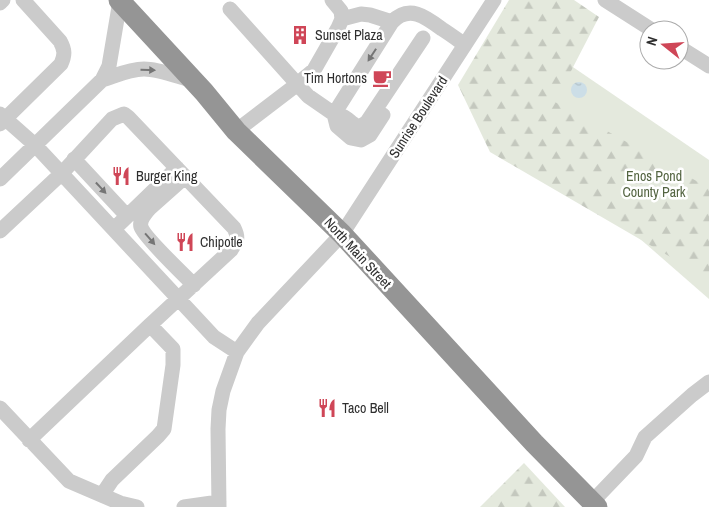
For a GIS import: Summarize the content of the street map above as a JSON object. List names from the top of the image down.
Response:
{
  "streets": {
    "highway": ["North Main Street"],
    "street": ["Sunrise Boulevard"]
  },
  "crossings": [
    ["Sunrise Boulevard", "North Main Street"]
  ],
  "parks": ["Enos Pond County Park"],
  "places": {
    "building": ["Sunset Plaza"],
    "cafe": ["Tim Hortons"],
    "restaurant": ["Burger King", "Chipotle", "Taco Bell"]
  },
  "north": "left"
}
